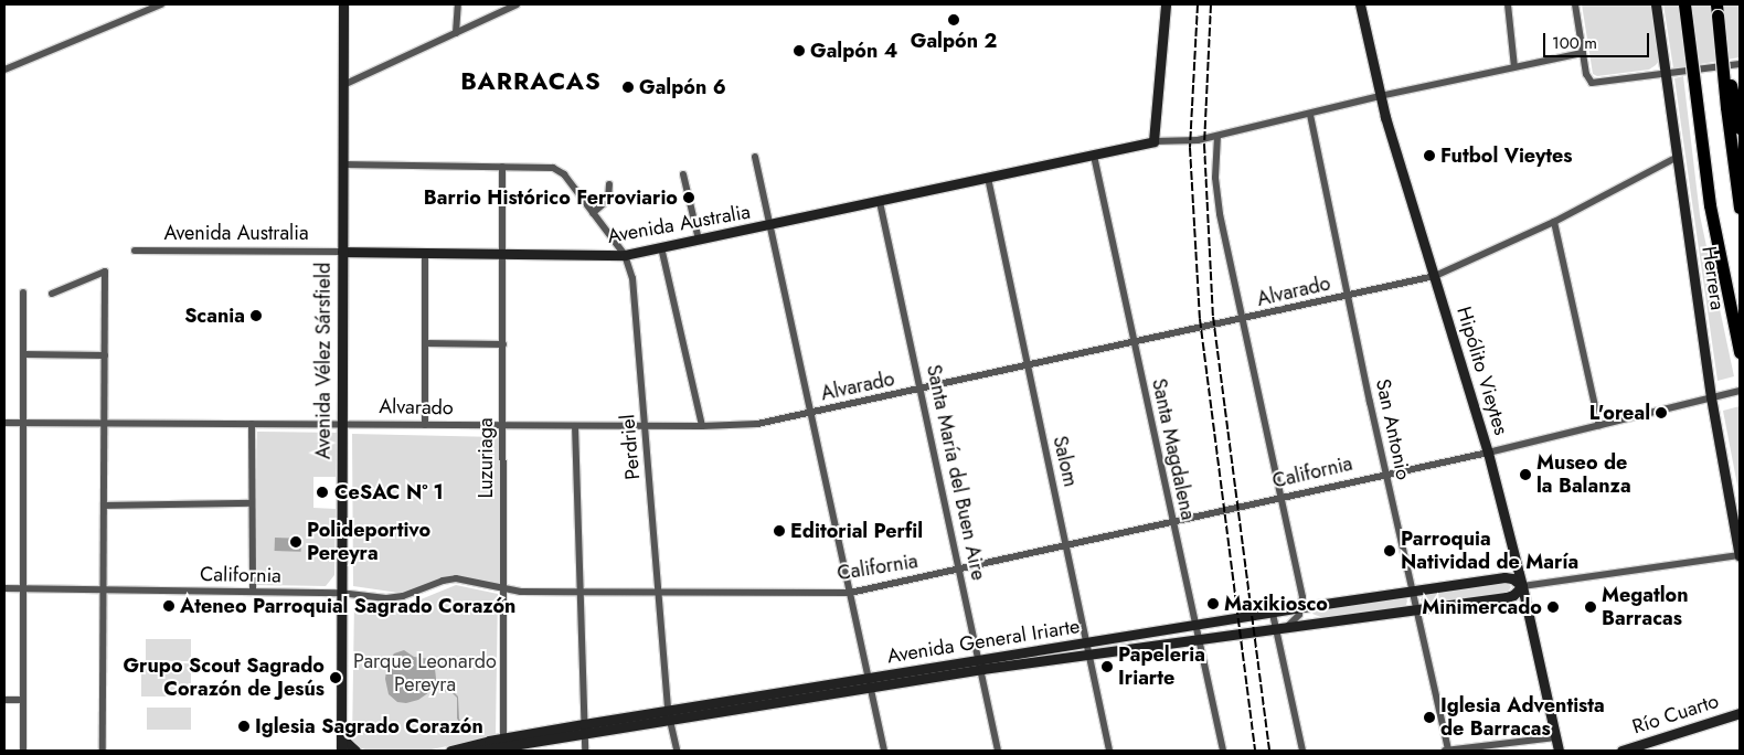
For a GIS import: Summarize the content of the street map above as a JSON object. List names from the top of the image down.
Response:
{
  "streets": {
    "main road": [
      "Avenida Australia",
      "Herrera",
      "Avenida Vélez Sársfield",
      "Hipólito Vieytes",
      "Avenida General Iriarte",
      "Río Cuarto"
    ],
    "street": [
      "Alvarado",
      "San Antonio",
      "Perdriel",
      "Santa Magdalena",
      "Luzuriaga",
      "Salom",
      "Santa María del Buen Aire",
      "California"
    ]
  },
  "crossings": [
    ["Avenida Australia", "Avenida Vélez Sársfield"],
    ["Avenida Australia", "Perdriel"],
    ["Avenida Australia", "Santa Magdalena"],
    ["Avenida Australia", "Luzuriaga"],
    ["Avenida Australia", "Salom"],
    ["Avenida Australia", "Santa María del Buen Aire"],
    ["Herrera", "Alvarado"],
    ["Herrera", "California"],
    ["Herrera", "Avenida General Iriarte"],
    ["Alvarado", "Avenida Vélez Sársfield"],
    ["Alvarado", "Hipólito Vieytes"],
    ["Alvarado", "San Antonio"],
    ["Alvarado", "Perdriel"],
    ["Alvarado", "Santa Magdalena"],
    ["Alvarado", "Luzuriaga"],
    ["Alvarado", "Salom"],
    ["Alvarado", "Santa María del Buen Aire"],
    ["Avenida Vélez Sársfield", "California"],
    ["Hipólito Vieytes", "California"],
    ["Hipólito Vieytes", "Avenida General Iriarte"],
    ["San Antonio", "California"],
    ["San Antonio", "Avenida General Iriarte"],
    ["Perdriel", "Luzuriaga"],
    ["Perdriel", "California"],
    ["Perdriel", "Avenida General Iriarte"],
    ["Santa Magdalena", "California"],
    ["Santa Magdalena", "Avenida General Iriarte"],
    ["Luzuriaga", "California"],
    ["Luzuriaga", "Avenida General Iriarte"],
    ["Salom", "California"],
    ["Salom", "Avenida General Iriarte"],
    ["Santa María del Buen Aire", "California"],
    ["Santa María del Buen Aire", "Avenida General Iriarte"]
  ],
  "districts": ["BARRACAS"],
  "parks": ["Parque Leonardo Pereyra"],
  "places": [
    "Galpón 2",
    "Galpón 4",
    "Galpón 6",
    "Futbol Vieytes",
    "Barrio Histórico Ferroviario",
    "Scania",
    "L'oreal",
    "Museo de la Balanza",
    "CeSAC Nº 1",
    "Editorial Perfil",
    "Polideportivo Pereyra",
    "Parroquia Natividad de María",
    "Maxikiosco",
    "Ateneo Parroquial Sagrado Corazón",
    "Minimercado",
    "Megatlon Barracas",
    "Papeleria Iriarte",
    "Grupo Scout Sagrado Corazón de Jesús",
    "Iglesia Adventista de Barracas",
    "Iglesia Sagrado Corazón"
  ],
  "scale_bar": "100 m"
}
